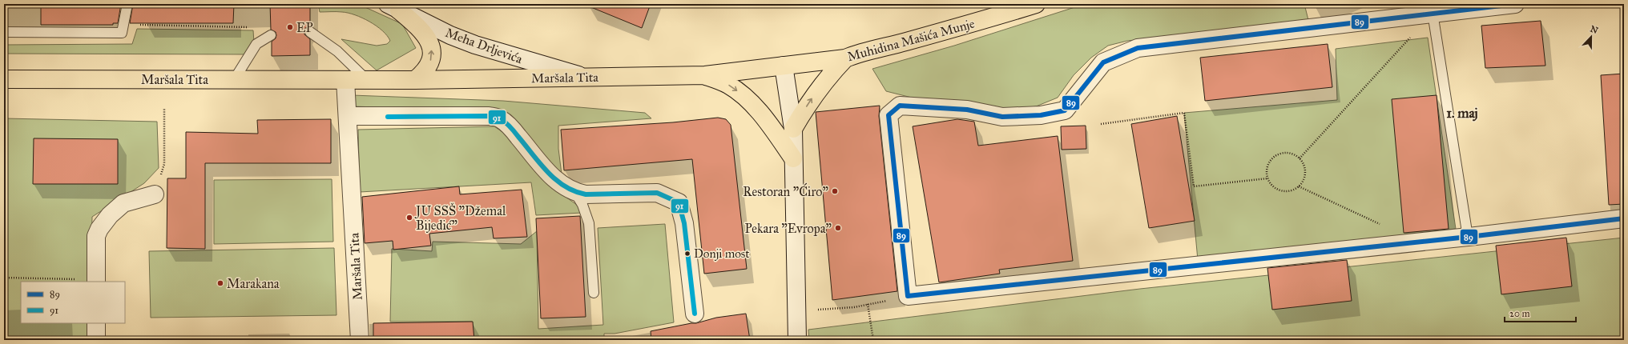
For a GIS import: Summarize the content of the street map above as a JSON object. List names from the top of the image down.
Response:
{
  "streets": {
    "main road": ["Muhidina Mašića Munje", "Maršala Tita"],
    "street": ["Meha Drljevića"]
  },
  "crossings": [
    ["Muhidina Mašića Munje", "Maršala Tita"],
    ["Meha Drljevića", "Maršala Tita"]
  ],
  "districts": ["1. maj"],
  "places": [
    "EP",
    "Restoran \"Ćiro\"",
    "JU SSŠ \"Džemal Bijedić\"",
    "Pekara \"Evropa\"",
    "Donji most",
    "Marakana"
  ],
  "lines": ["transit line 89", "transit line 91"],
  "legend": ["89", "91"],
  "scale_bar": "20 m",
  "north": "top"
}
